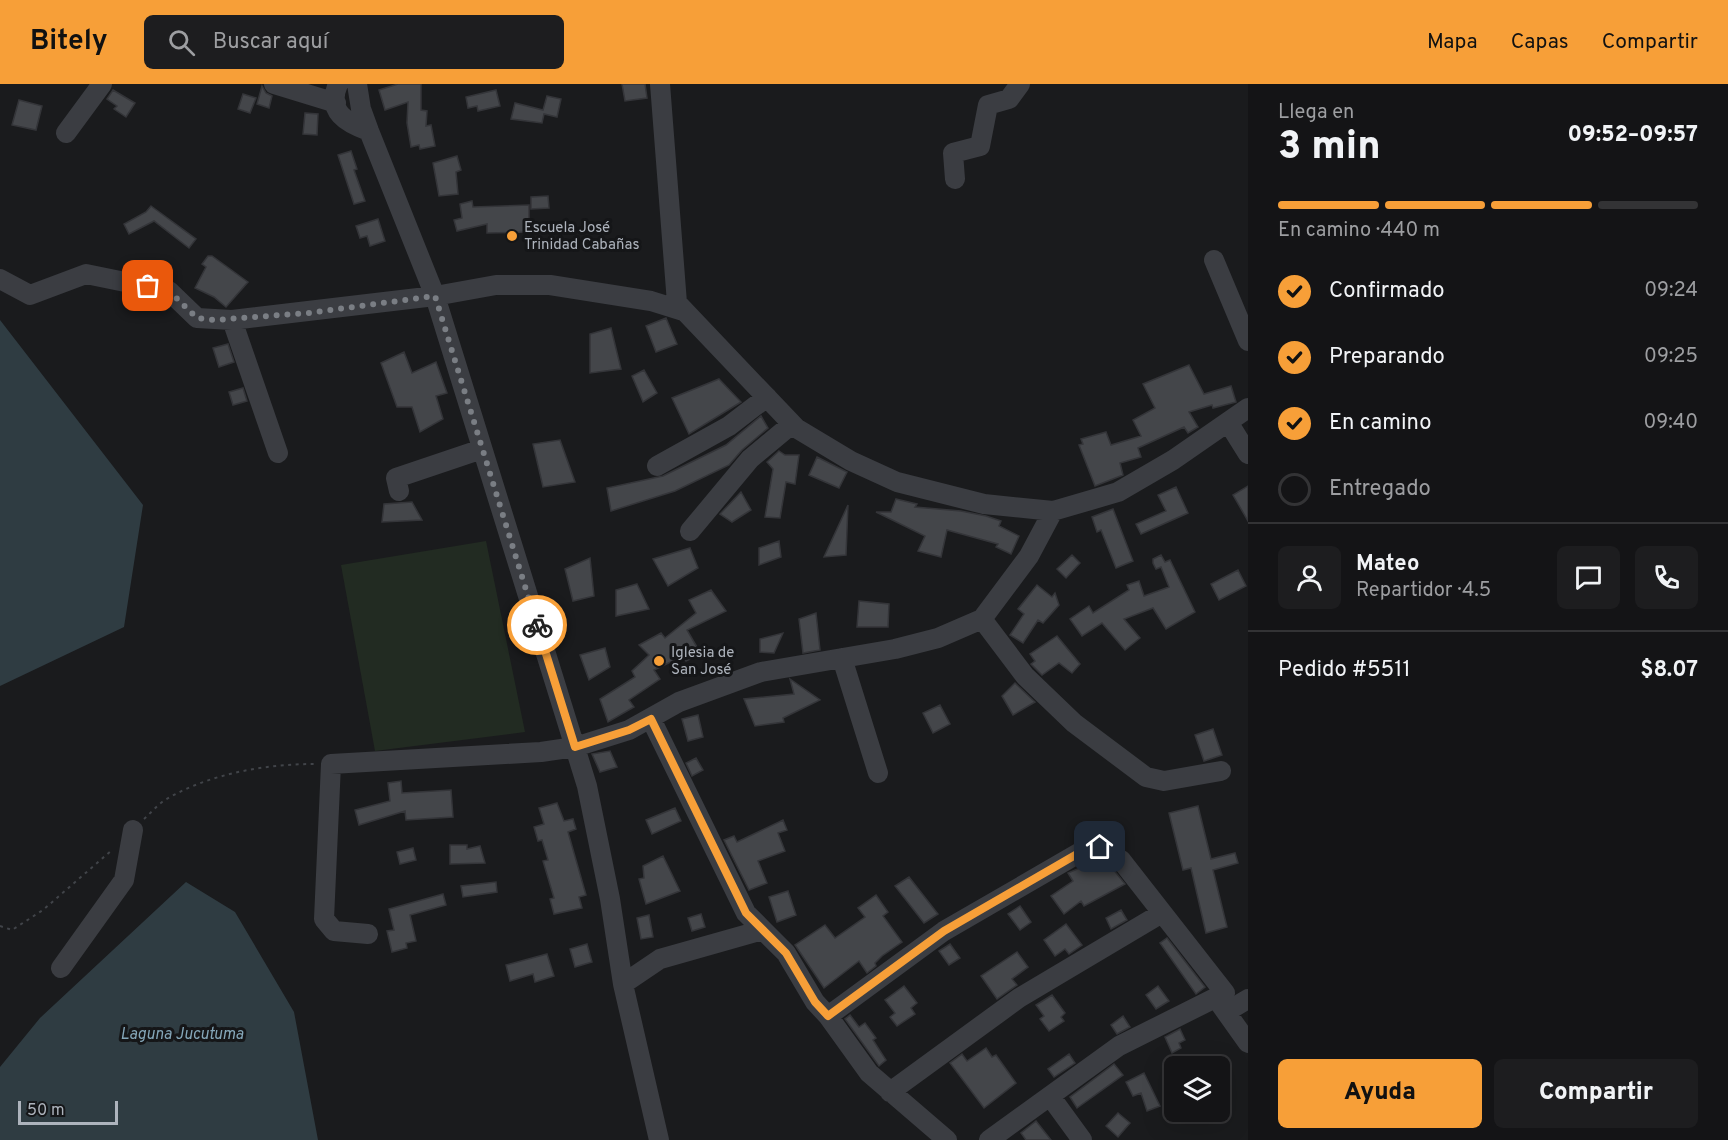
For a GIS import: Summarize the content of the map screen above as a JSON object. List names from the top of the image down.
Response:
{
  "water": ["Laguna Jucutuma"],
  "places": ["Escuela José Trinidad Cabañas", "Iglesia de San José"],
  "scale_bar": "50 m",
  "page": {
    "header": "Bitely",
    "search": "Buscar aquí",
    "nav": ["Mapa", "Capas", "Compartir"],
    "heading": ["3 min", "Llega en", "09:52–09:57"],
    "panel": [
      "Mateo",
      "Repartidor · 4.5",
      "Pedido #5511",
      "$8.07"
    ],
    "bar": "En camino · 440 m",
    "list": [
      ["Confirmado", "09:24"],
      ["Preparando", "09:25"],
      ["En camino", "09:40"],
      "Entregado"
    ],
    "buttons": ["Ayuda", "Compartir"],
    "scale": "50 m"
  }
}
